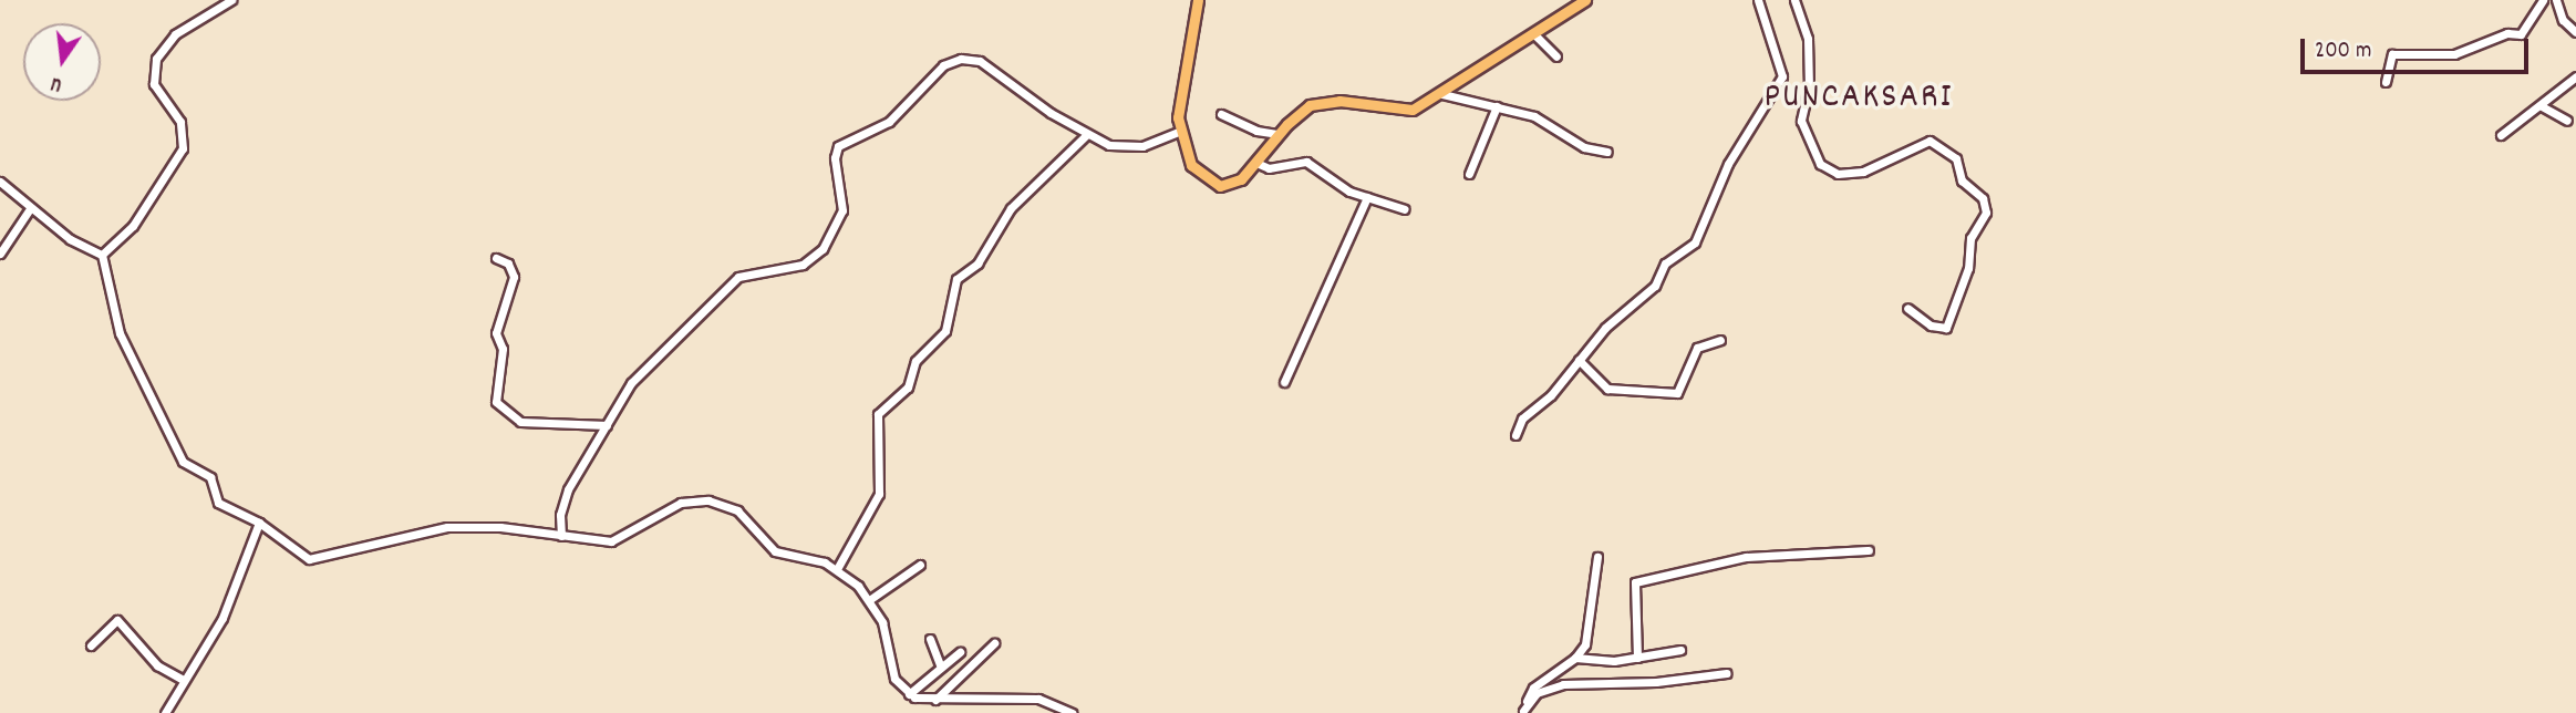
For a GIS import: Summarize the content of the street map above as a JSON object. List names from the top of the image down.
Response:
{
  "districts": ["PUNCAKSARI"],
  "scale_bar": "200 m",
  "north": "bottom"
}
